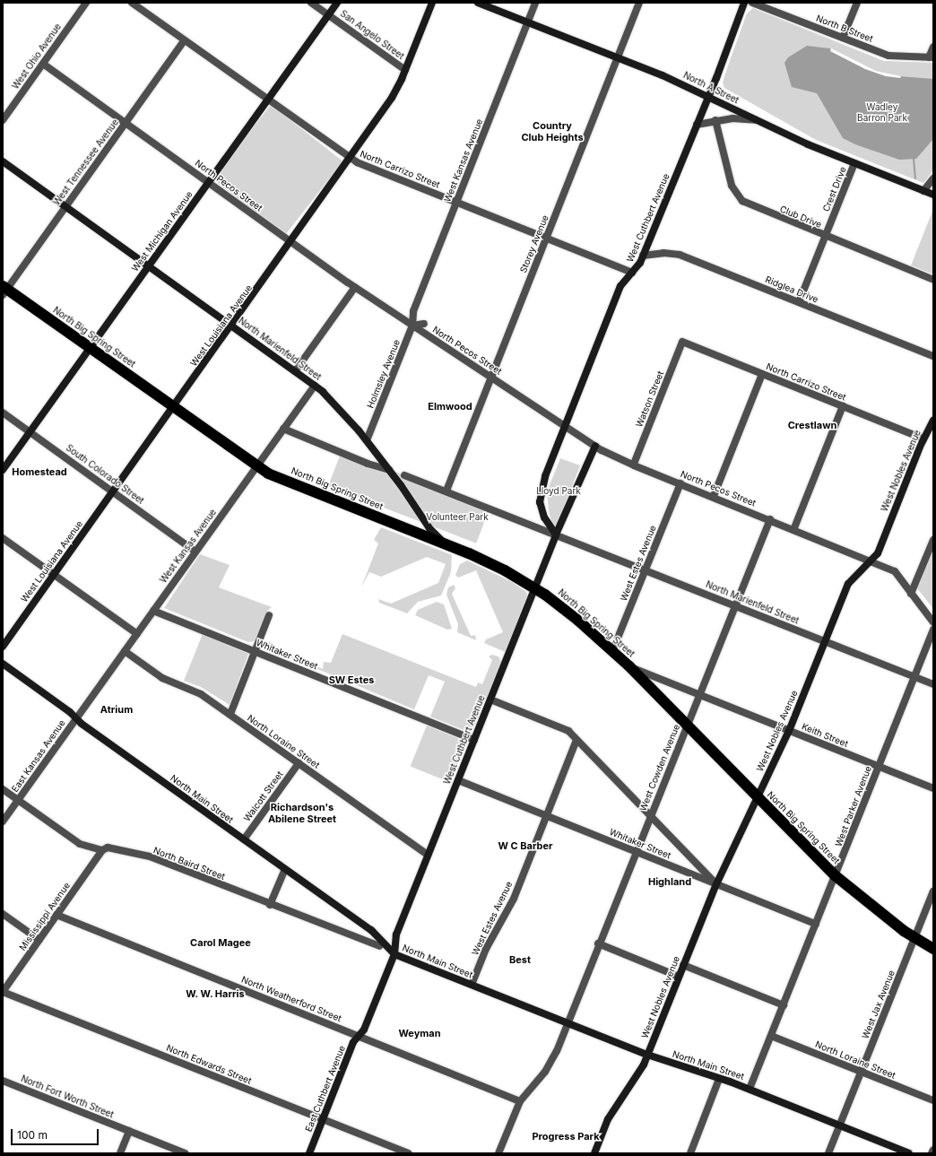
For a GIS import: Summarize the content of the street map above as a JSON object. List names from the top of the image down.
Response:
{
  "streets": {
    "highway": ["North Big Spring Street"],
    "street": [
      "North B Street",
      "San Angelo Street",
      "West Ohio Avenue",
      "North A Street",
      "West Kansas Avenue",
      "West Tennessee Avenue",
      "North Carrizo Street",
      "North Pecos Street",
      "Crest Drive",
      "Club Drive",
      "West Cuthbert Avenue",
      "West Michigan Avenue",
      "Storey Avenue",
      "Ridglea Drive",
      "West Louisiana Avenue",
      "North Marienfeld Street",
      "Holmsley Avenue",
      "Watson Street",
      "West Nobles Avenue",
      "South Colorado Street",
      "West Estes Avenue",
      "Whitaker Street",
      "Keith Street",
      "North Loraine Street",
      "East Kansas Avenue",
      "West Cowden Avenue",
      "Walcott Street",
      "North Main Street",
      "West Parker Avenue",
      "North Baird Street",
      "Mississippi Avenue",
      "North Weatherford Street",
      "West Jax Avenue",
      "North Edwards Street",
      "East Cuthbert Avenue",
      "North Fort Worth Street"
    ]
  },
  "crossings": [
    ["San Angelo Street", "West Michigan Avenue"],
    ["San Angelo Street", "West Louisiana Avenue"],
    ["West Ohio Avenue", "North Pecos Street"],
    ["North A Street", "West Kansas Avenue"],
    ["North A Street", "Crest Drive"],
    ["North A Street", "West Cuthbert Avenue"],
    ["North A Street", "Storey Avenue"],
    ["West Kansas Avenue", "North Carrizo Street"],
    ["West Kansas Avenue", "North Pecos Street"],
    ["West Kansas Avenue", "North Big Spring Street"],
    ["West Kansas Avenue", "North Marienfeld Street"],
    ["West Kansas Avenue", "Holmsley Avenue"],
    ["West Kansas Avenue", "South Colorado Street"],
    ["West Kansas Avenue", "Whitaker Street"],
    ["West Kansas Avenue", "North Loraine Street"],
    ["West Kansas Avenue", "East Kansas Avenue"],
    ["West Kansas Avenue", "North Main Street"],
    ["West Tennessee Avenue", "North Carrizo Street"],
    ["West Tennessee Avenue", "North Pecos Street"],
    ["West Tennessee Avenue", "North Big Spring Street"],
    ["West Tennessee Avenue", "North Marienfeld Street"],
    ["North Carrizo Street", "West Cuthbert Avenue"],
    ["North Carrizo Street", "West Michigan Avenue"],
    ["North Carrizo Street", "Storey Avenue"],
    ["North Carrizo Street", "West Louisiana Avenue"],
    ["North Carrizo Street", "Watson Street"],
    ["North Carrizo Street", "West Nobles Avenue"],
    ["North Pecos Street", "West Cuthbert Avenue"],
    ["North Pecos Street", "West Michigan Avenue"],
    ["North Pecos Street", "Storey Avenue"],
    ["North Pecos Street", "West Louisiana Avenue"],
    ["North Pecos Street", "Holmsley Avenue"],
    ["North Pecos Street", "Watson Street"],
    ["North Pecos Street", "West Nobles Avenue"],
    ["North Pecos Street", "West Estes Avenue"],
    ["North Pecos Street", "West Cowden Avenue"],
    ["Crest Drive", "Club Drive"],
    ["Crest Drive", "Ridglea Drive"],
    ["West Cuthbert Avenue", "Ridglea Drive"],
    ["West Cuthbert Avenue", "North Big Spring Street"],
    ["West Cuthbert Avenue", "North Marienfeld Street"],
    ["West Cuthbert Avenue", "Whitaker Street"],
    ["West Cuthbert Avenue", "North Loraine Street"],
    ["West Cuthbert Avenue", "North Main Street"],
    ["West Cuthbert Avenue", "East Cuthbert Avenue"],
    ["West Michigan Avenue", "North Big Spring Street"],
    ["West Michigan Avenue", "North Marienfeld Street"],
    ["West Michigan Avenue", "South Colorado Street"],
    ["Storey Avenue", "North Marienfeld Street"],
    ["West Louisiana Avenue", "North Big Spring Street"],
    ["West Louisiana Avenue", "North Marienfeld Street"],
    ["West Louisiana Avenue", "South Colorado Street"],
    ["North Big Spring Street", "North Marienfeld Street"],
    ["North Big Spring Street", "West Nobles Avenue"],
    ["North Big Spring Street", "West Estes Avenue"],
    ["North Big Spring Street", "Keith Street"],
    ["North Big Spring Street", "West Cowden Avenue"],
    ["North Big Spring Street", "West Parker Avenue"],
    ["North Big Spring Street", "West Jax Avenue"],
    ["North Marienfeld Street", "Holmsley Avenue"],
    ["North Marienfeld Street", "West Nobles Avenue"],
    ["North Marienfeld Street", "West Estes Avenue"],
    ["North Marienfeld Street", "West Cowden Avenue"],
    ["North Marienfeld Street", "West Parker Avenue"],
    ["West Nobles Avenue", "Whitaker Street"],
    ["West Nobles Avenue", "Keith Street"],
    ["West Nobles Avenue", "North Main Street"],
    ["West Estes Avenue", "Whitaker Street"],
    ["West Estes Avenue", "North Main Street"],
    ["Whitaker Street", "West Cowden Avenue"],
    ["Whitaker Street", "West Parker Avenue"],
    ["Keith Street", "West Cowden Avenue"],
    ["Keith Street", "West Parker Avenue"],
    ["North Loraine Street", "Walcott Street"],
    ["North Loraine Street", "West Parker Avenue"],
    ["North Loraine Street", "West Jax Avenue"],
    ["East Kansas Avenue", "North Main Street"],
    ["East Kansas Avenue", "North Baird Street"],
    ["West Cowden Avenue", "North Main Street"],
    ["West Cowden Avenue", "North Weatherford Street"],
    ["Walcott Street", "North Main Street"],
    ["North Main Street", "West Parker Avenue"],
    ["North Main Street", "West Jax Avenue"],
    ["North Main Street", "East Cuthbert Avenue"],
    ["North Baird Street", "Mississippi Avenue"],
    ["Mississippi Avenue", "North Weatherford Street"],
    ["Mississippi Avenue", "North Edwards Street"],
    ["North Weatherford Street", "East Cuthbert Avenue"],
    ["North Edwards Street", "East Cuthbert Avenue"]
  ],
  "districts": [
    "Country Club Heights",
    "Elmwood",
    "Crestlawn",
    "Homestead",
    "SW Estes",
    "Atrium",
    "Richardson's Abilene Street",
    "W C Barber",
    "Highland",
    "Carol Magee",
    "Best",
    "W. W. Harris",
    "Weyman",
    "Progress Park"
  ],
  "parks": ["Wadley Barron Park", "Lloyd Park", "Volunteer Park"],
  "scale_bar": "100 m"
}
